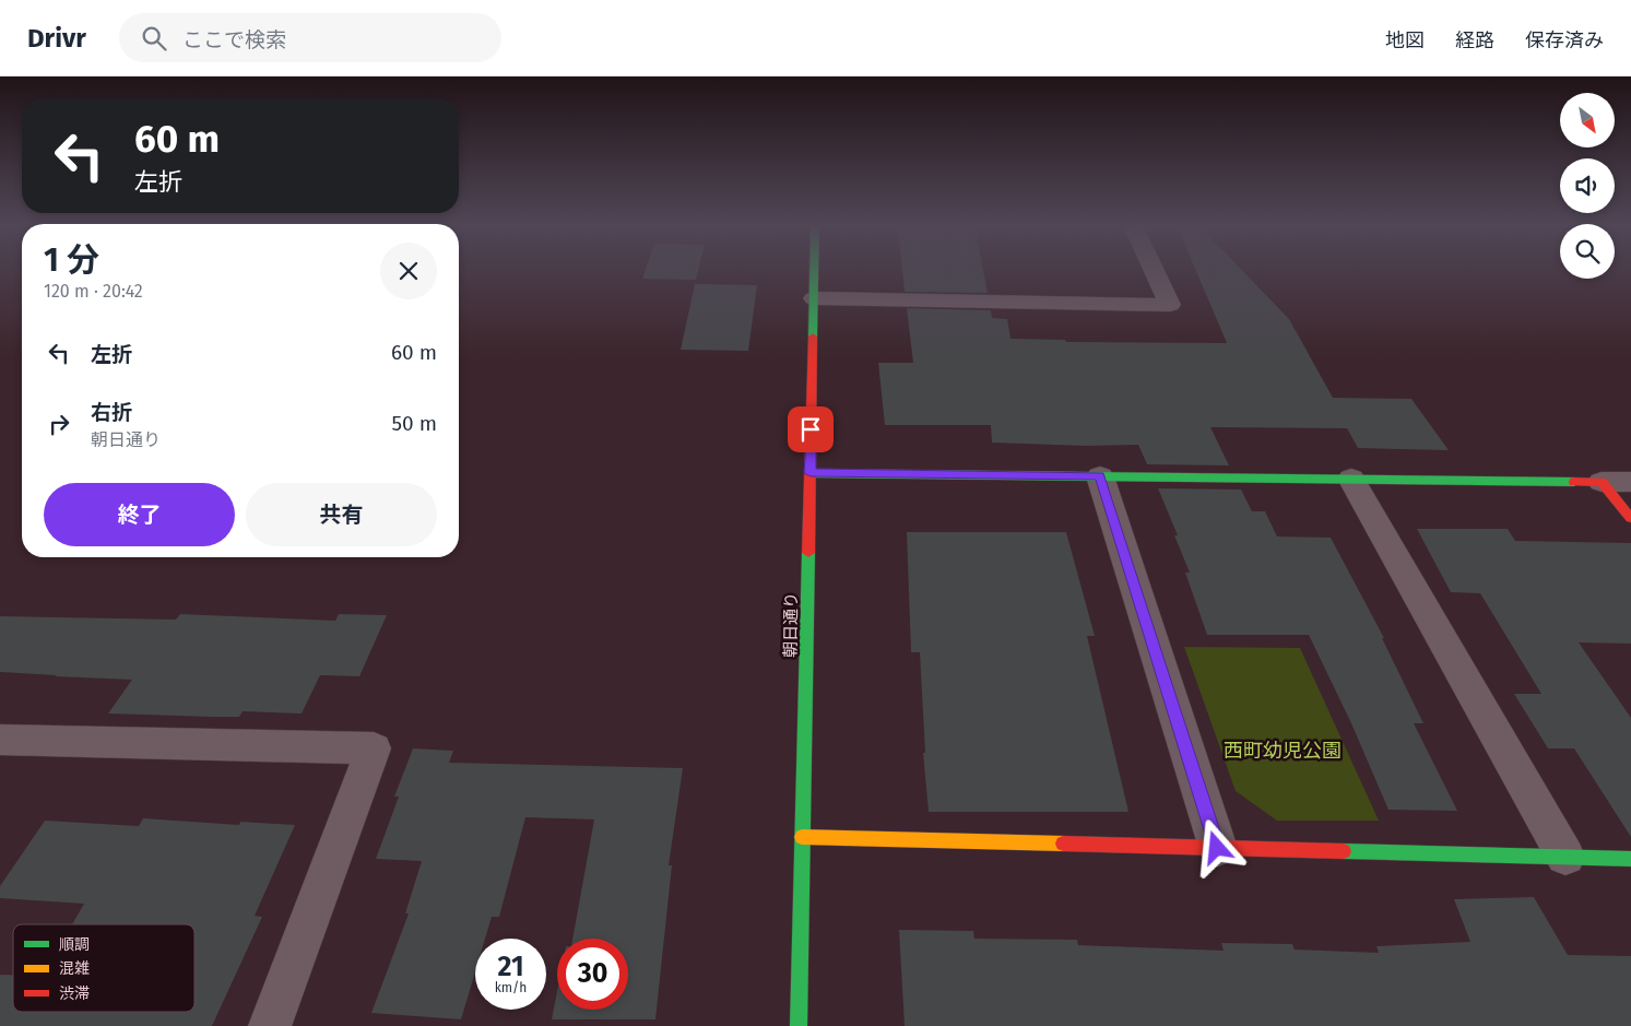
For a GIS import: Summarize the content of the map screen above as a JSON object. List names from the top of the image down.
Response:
{
  "streets": {
    "street": ["朝日通り"]
  },
  "parks": ["西町幼児公園"],
  "legend": ["順調", "混雑", "渋滞"],
  "north": "bottom right",
  "page": {
    "header": "Drivr",
    "search": "ここで検索",
    "nav": ["地図", "経路", "保存済み"],
    "turn": ["60 m", "左折"],
    "heading": ["1 分", "120 m · 20:42"],
    "list": [
      {
        "name": "左折",
        "value": "60 m"
      },
      {
        "name": "右折",
        "note": "朝日通り",
        "value": "50 m"
      }
    ],
    "buttons": ["終了", "共有"],
    "speed": "21 km/h",
    "limit": "30"
  }
}
